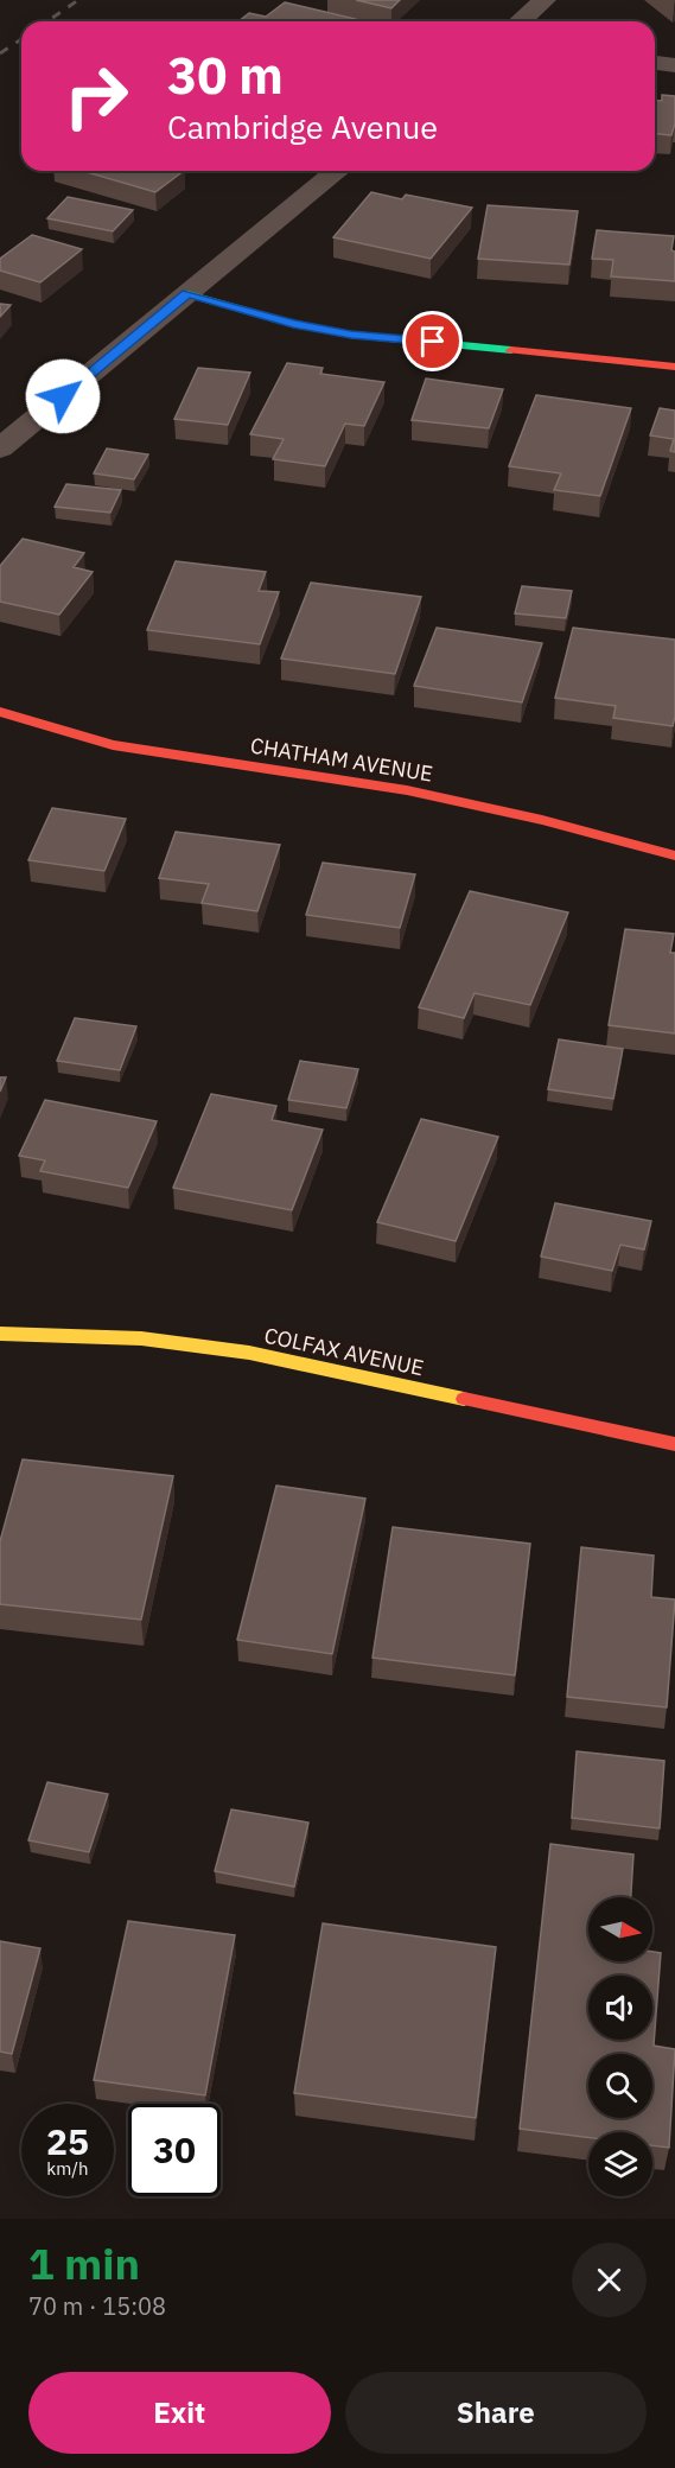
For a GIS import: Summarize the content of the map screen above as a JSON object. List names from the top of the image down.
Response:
{
  "streets": {
    "street": ["CHATHAM AVENUE", "COLFAX AVENUE"]
  },
  "north": "right",
  "page": {
    "turn": ["30 m", "Cambridge Avenue"],
    "speed": "25 km/h",
    "limit": "30",
    "heading": ["1 min", "70 m · 15:08"],
    "buttons": ["Exit", "Share"]
  }
}
